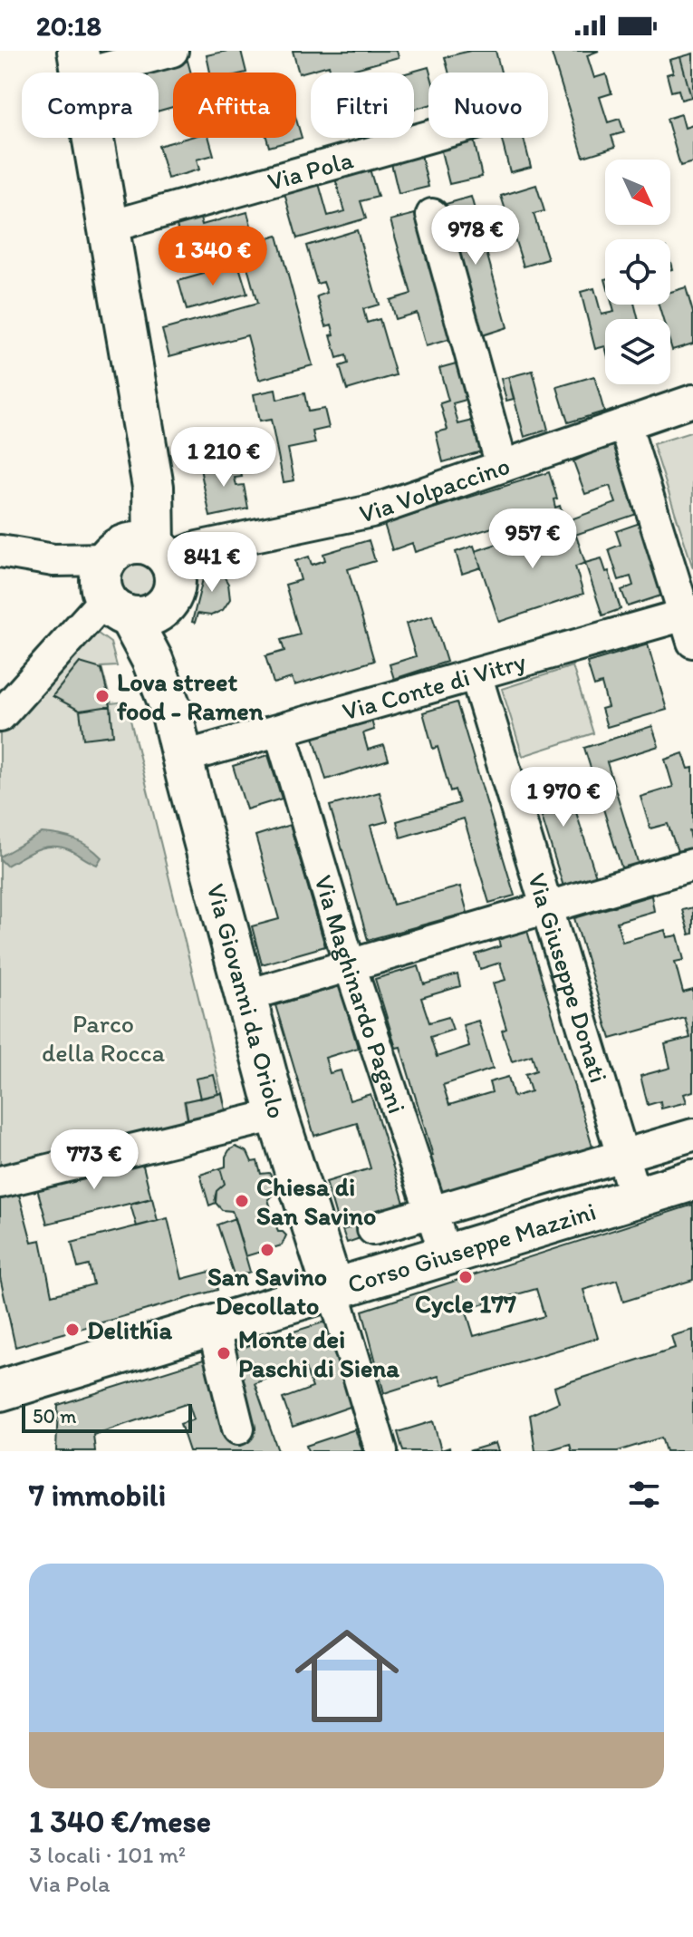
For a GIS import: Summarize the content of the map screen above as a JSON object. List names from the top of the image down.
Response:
{
  "streets": {
    "main road": ["Via Giovanni da Oriolo", "Corso Giuseppe Mazzini"],
    "street": [
      "Via Pola",
      "Via Volpaccino",
      "Via Conte di Vitry",
      "Via Giuseppe Donati",
      "Via Maghinardo Pagani"
    ]
  },
  "crossings": [
    ["Via Volpaccino", "Via Giovanni da Oriolo"],
    ["Via Conte di Vitry", "Via Giuseppe Donati"],
    ["Via Conte di Vitry", "Via Maghinardo Pagani"],
    ["Via Conte di Vitry", "Via Giovanni da Oriolo"],
    ["Via Giuseppe Donati", "Corso Giuseppe Mazzini"],
    ["Via Maghinardo Pagani", "Corso Giuseppe Mazzini"],
    ["Via Giovanni da Oriolo", "Corso Giuseppe Mazzini"]
  ],
  "parks": ["Parco della Rocca"],
  "places": [
    "Lova street food - Ramen",
    "Chiesa di San Savino",
    "San Savino Decollato",
    "Cycle 177",
    "Delithia",
    "Monte dei Paschi di Siena"
  ],
  "scale_bar": "50 m",
  "north": "bottom right",
  "page": {
    "status": "20:18",
    "chip": [
      "Compra",
      "Affitta",
      "Filtri",
      "Nuovo"
    ],
    "price": [
      "978 €",
      "1 340 €",
      "1 210 €",
      "957 €",
      "841 €",
      "1 970 €",
      "773 €"
    ],
    "scale": "50 m",
    "heading": "7 immobili",
    "list": [
      {
        "name": "1 340 €/mese",
        "note": "3 locali · 101 m² · Via Pola"
      }
    ]
  }
}
